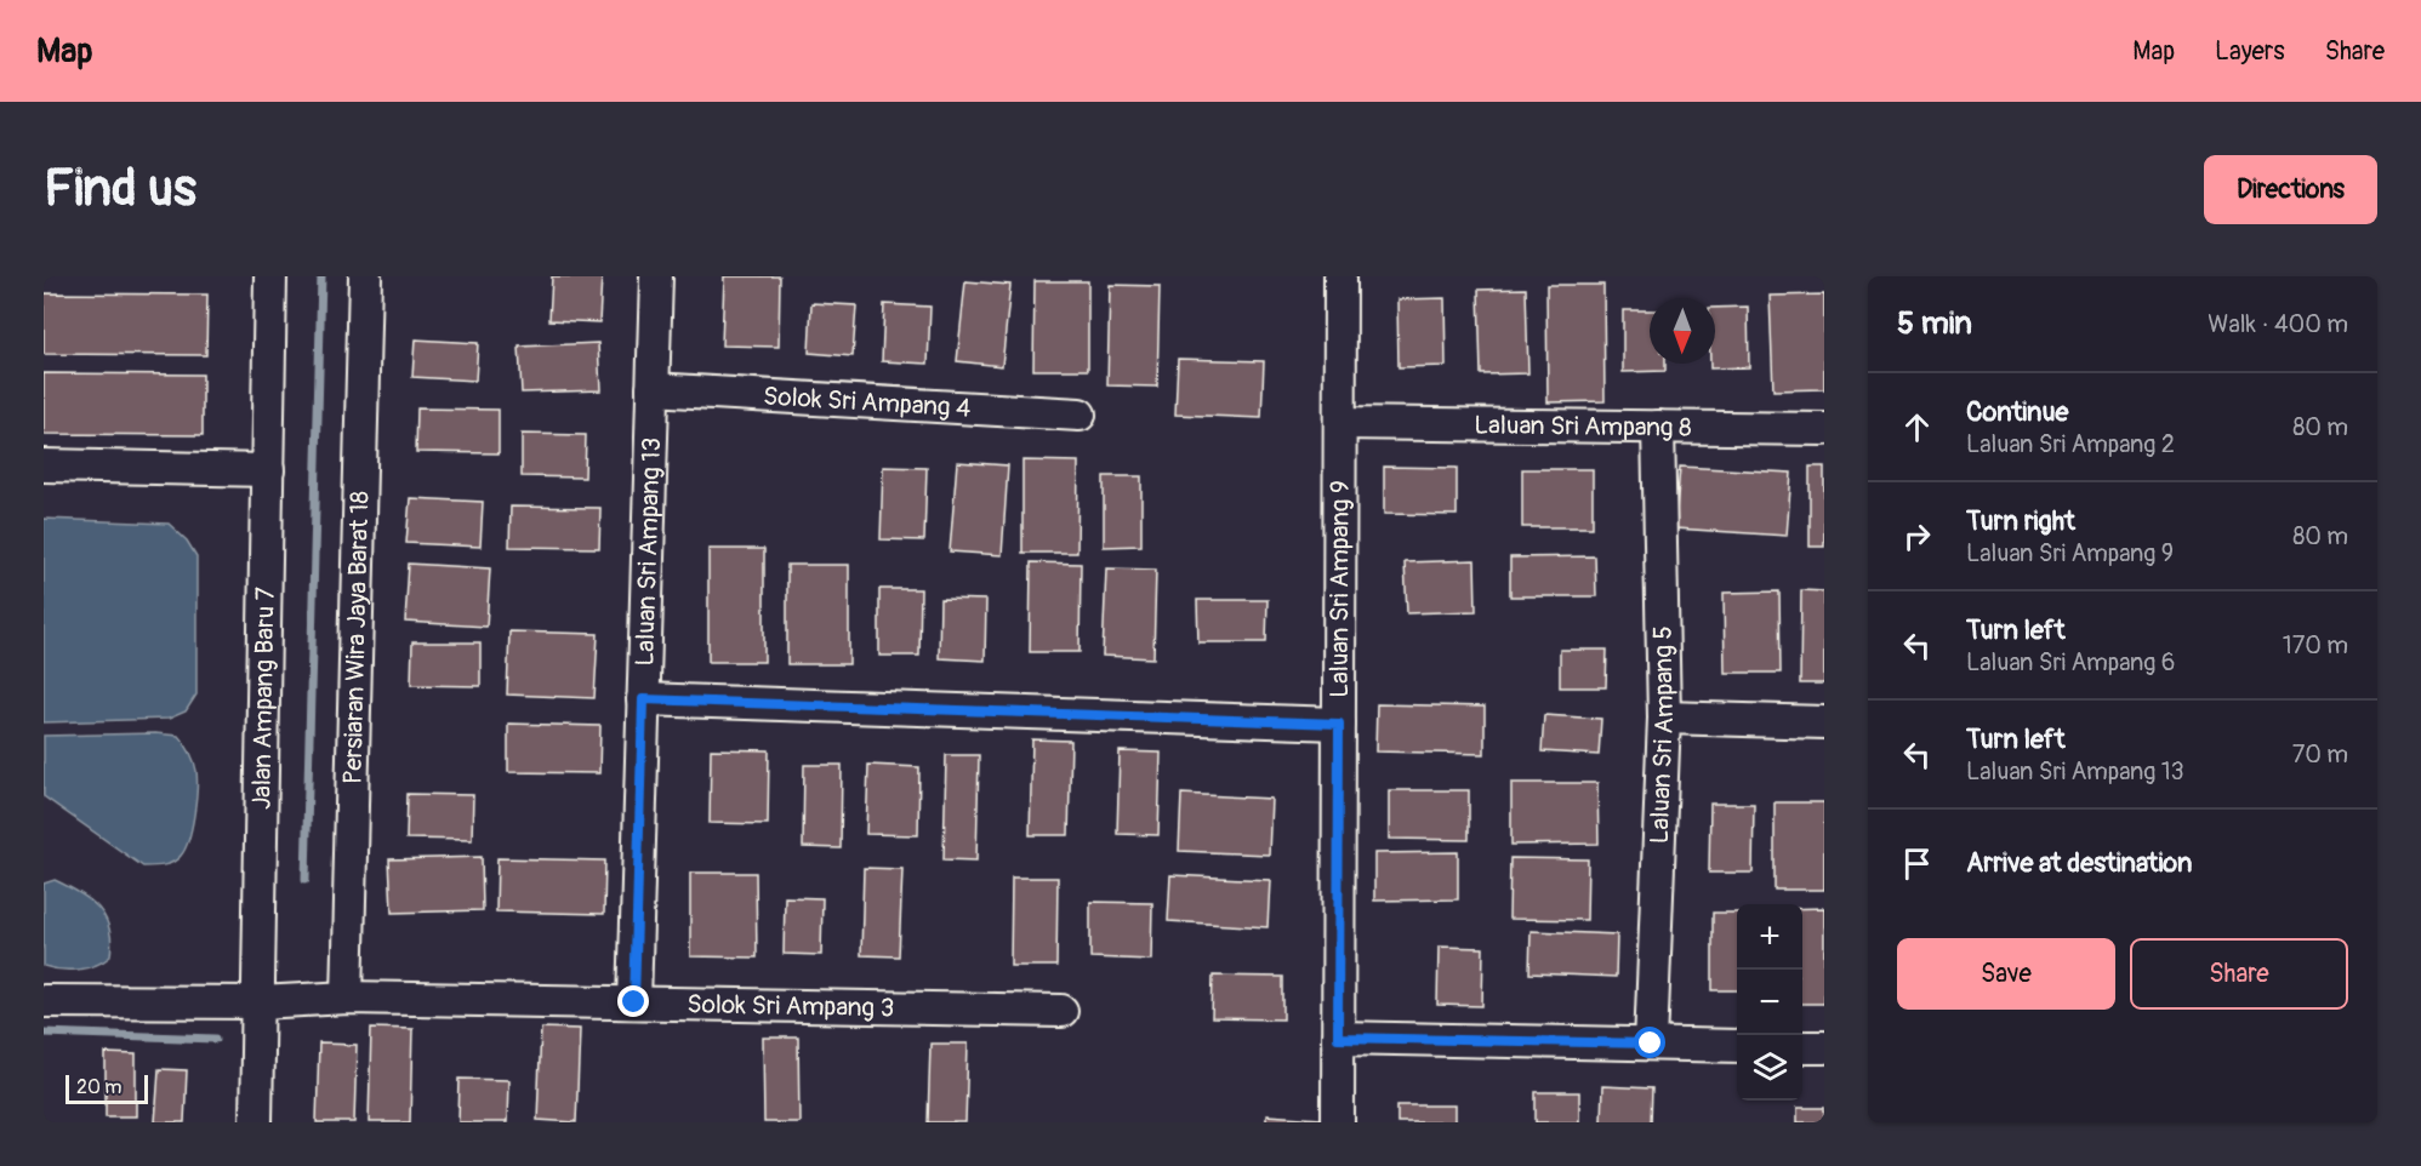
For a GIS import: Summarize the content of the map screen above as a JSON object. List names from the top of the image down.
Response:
{
  "streets": {
    "street": [
      "Solok Sri Ampang 4",
      "Laluan Sri Ampang 8",
      "Laluan Sri Ampang 13",
      "Laluan Sri Ampang 9",
      "Persiaran Wira Jaya Barat 18",
      "Jalan Ampang Baru 7",
      "Laluan Sri Ampang 5",
      "Solok Sri Ampang 3"
    ]
  },
  "crossings": [
    ["Solok Sri Ampang 4", "Laluan Sri Ampang 13"],
    ["Laluan Sri Ampang 8", "Laluan Sri Ampang 9"],
    ["Laluan Sri Ampang 8", "Laluan Sri Ampang 5"],
    ["Laluan Sri Ampang 13", "Solok Sri Ampang 3"],
    ["Persiaran Wira Jaya Barat 18", "Solok Sri Ampang 3"],
    ["Jalan Ampang Baru 7", "Solok Sri Ampang 3"]
  ],
  "scale_bar": "20 m",
  "north": "bottom",
  "page": {
    "header": "Map",
    "nav": ["Map", "Layers", "Share"],
    "buttons": [
      "Directions",
      ["Save", "Share"]
    ],
    "title": "Find us",
    "heading": ["5 min", "Walk · 400 m"],
    "list": [
      ["Continue", "Laluan Sri Ampang 2", "80 m"],
      ["Turn right", "Laluan Sri Ampang 9", "80 m"],
      ["Turn left", "Laluan Sri Ampang 6", "170 m"],
      ["Turn left", "Laluan Sri Ampang 13", "70 m"],
      "Arrive at destination"
    ],
    "map_buttons": ["+", "−"],
    "scale": "20 m"
  }
}
